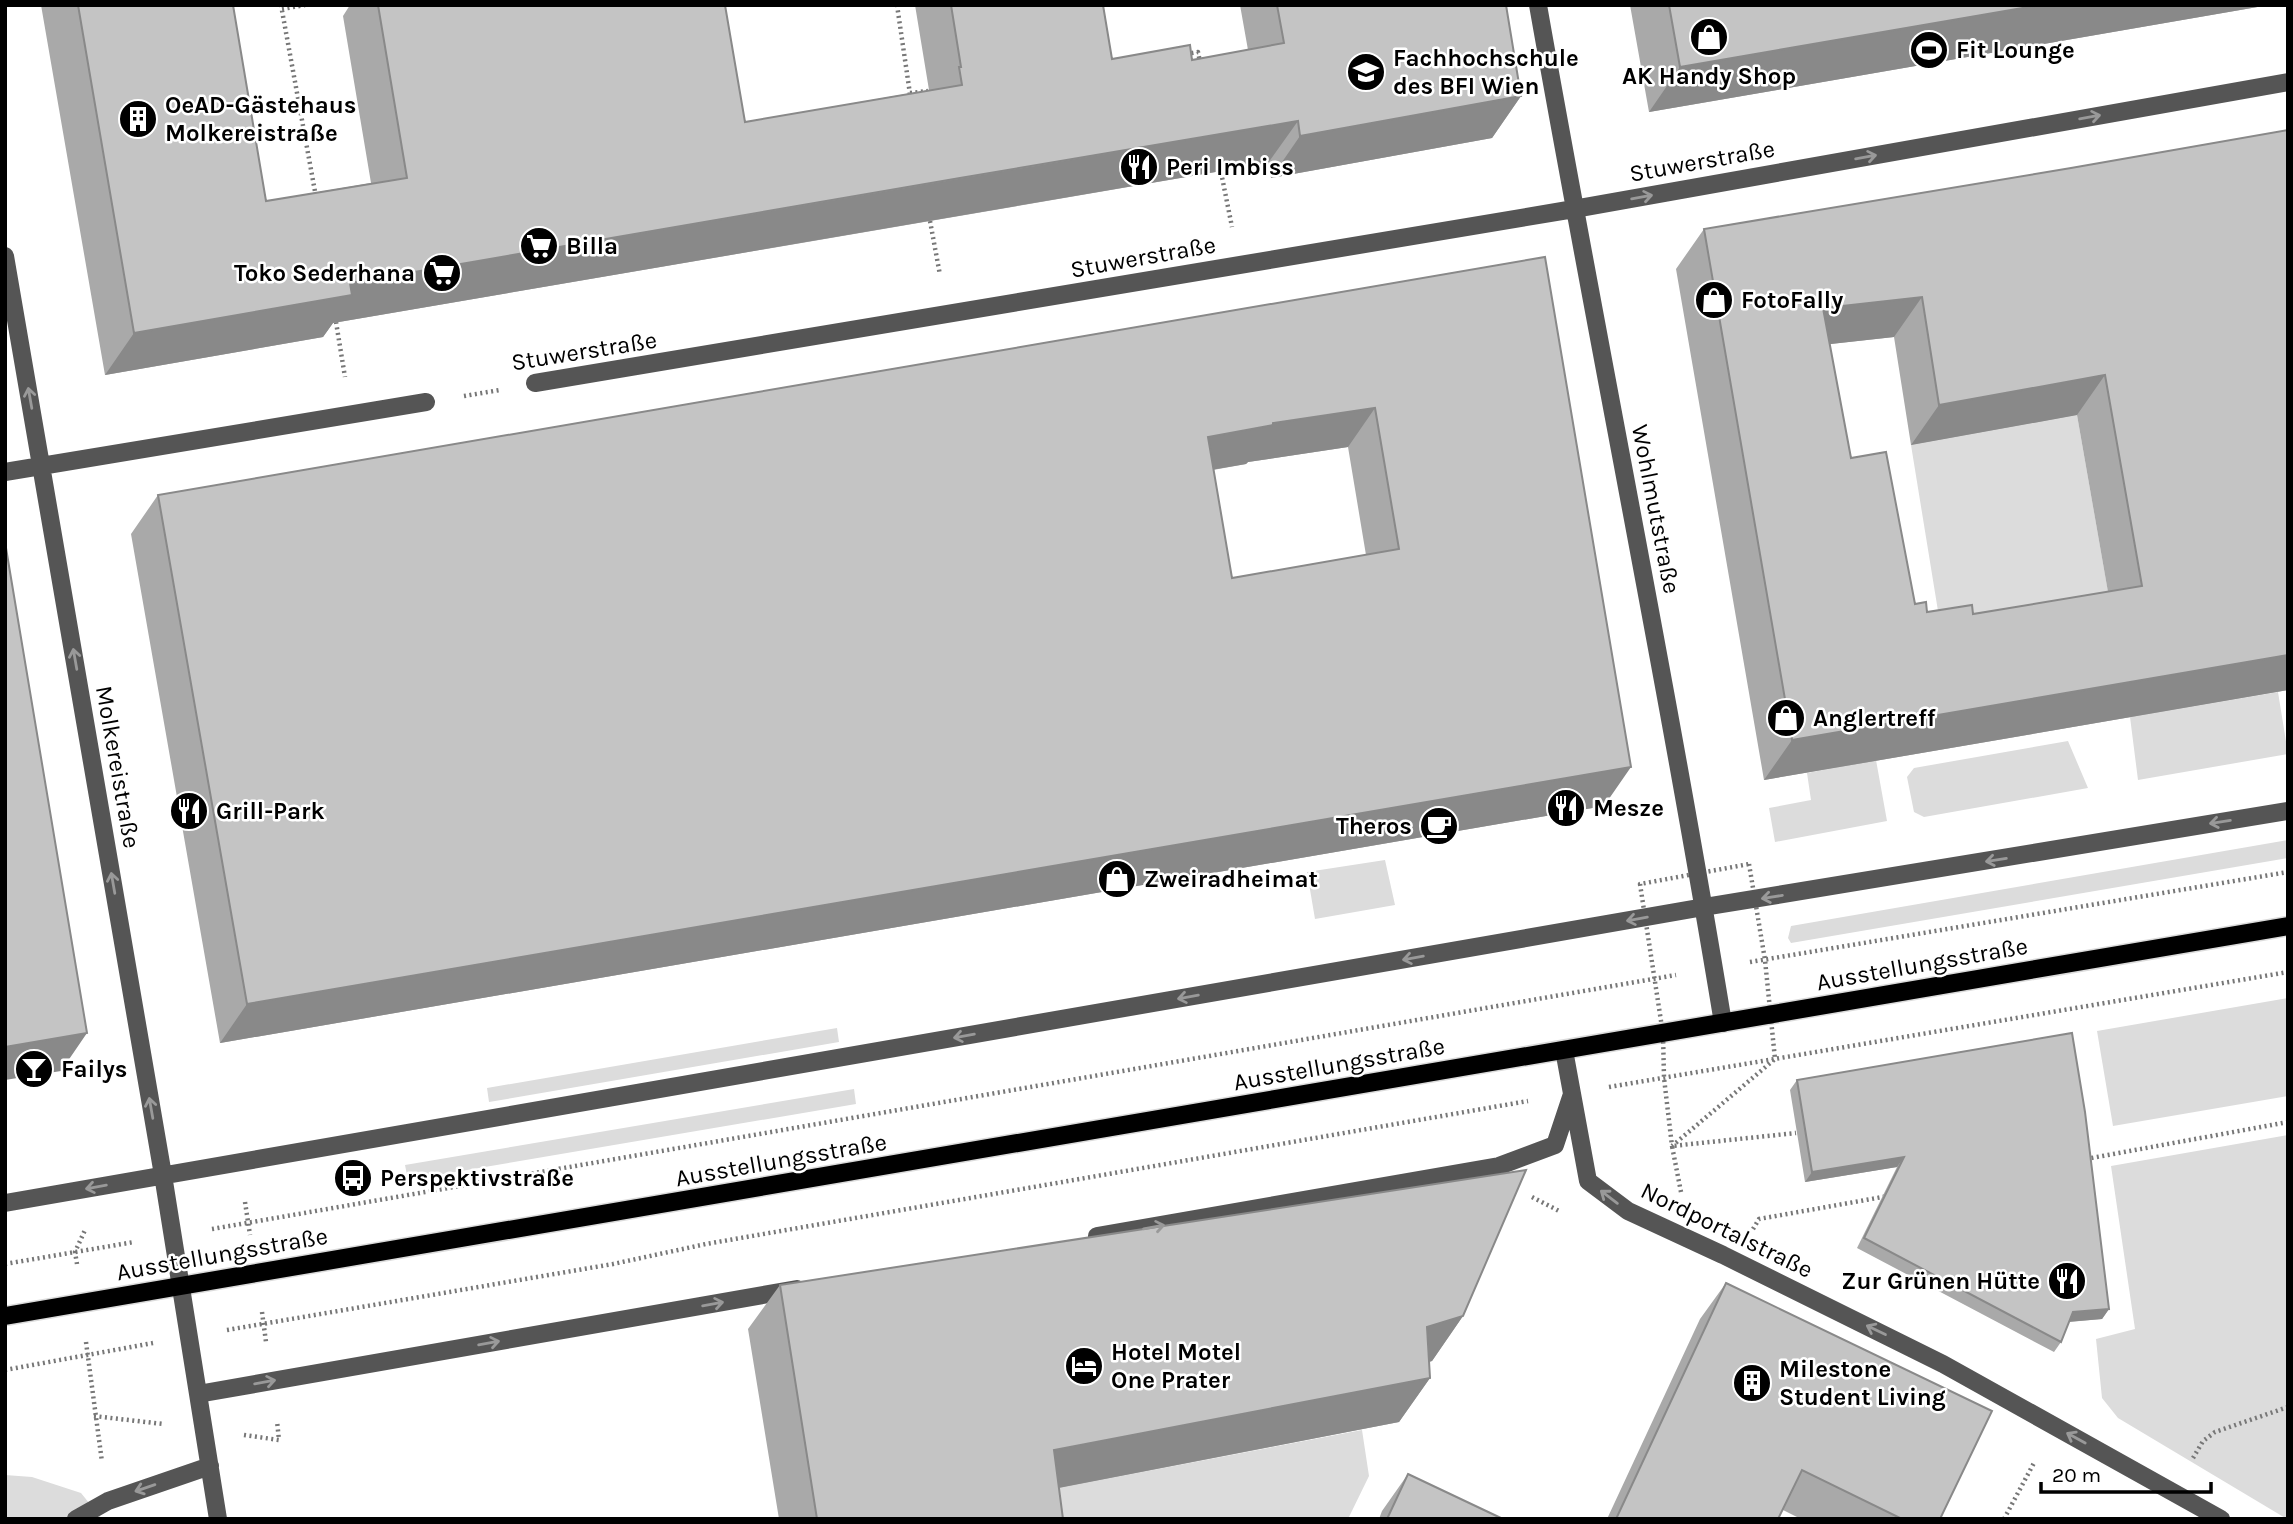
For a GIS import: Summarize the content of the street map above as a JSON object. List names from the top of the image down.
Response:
{
  "streets": {
    "main road": ["Ausstellungsstraße"],
    "street": [
      "Stuwerstraße",
      "Wohlmutstraße",
      "Molkereistraße",
      "Nordportalstraße"
    ]
  },
  "crossings": [
    ["Stuwerstraße", "Wohlmutstraße"],
    ["Wohlmutstraße", "Ausstellungsstraße"],
    ["Molkereistraße", "Ausstellungsstraße"]
  ],
  "one_way": ["Stuwerstraße", "Molkereistraße", "Nordportalstraße"],
  "places": {
    "shop": [
      "AK Handy Shop",
      "FotoFally",
      "Anglertreff",
      "Zweiradheimat"
    ],
    "sports": ["Fit Lounge"],
    "school or university": ["Fachhochschule des BFI Wien"],
    "building": ["OeAD-Gästehaus Molkereistraße", "Milestone Student Living"],
    "restaurant": [
      "Peri Imbiss",
      "Mesze",
      "Grill-Park",
      "Zur Grünen Hütte"
    ],
    "supermarket": ["Billa", "Toko Sederhana"],
    "cafe": ["Theros"],
    "bar": ["Failys"],
    "bus stop": ["Perspektivstraße"],
    "hotel": ["Hotel Motel One Prater"]
  },
  "scale_bar": "20 m"
}
